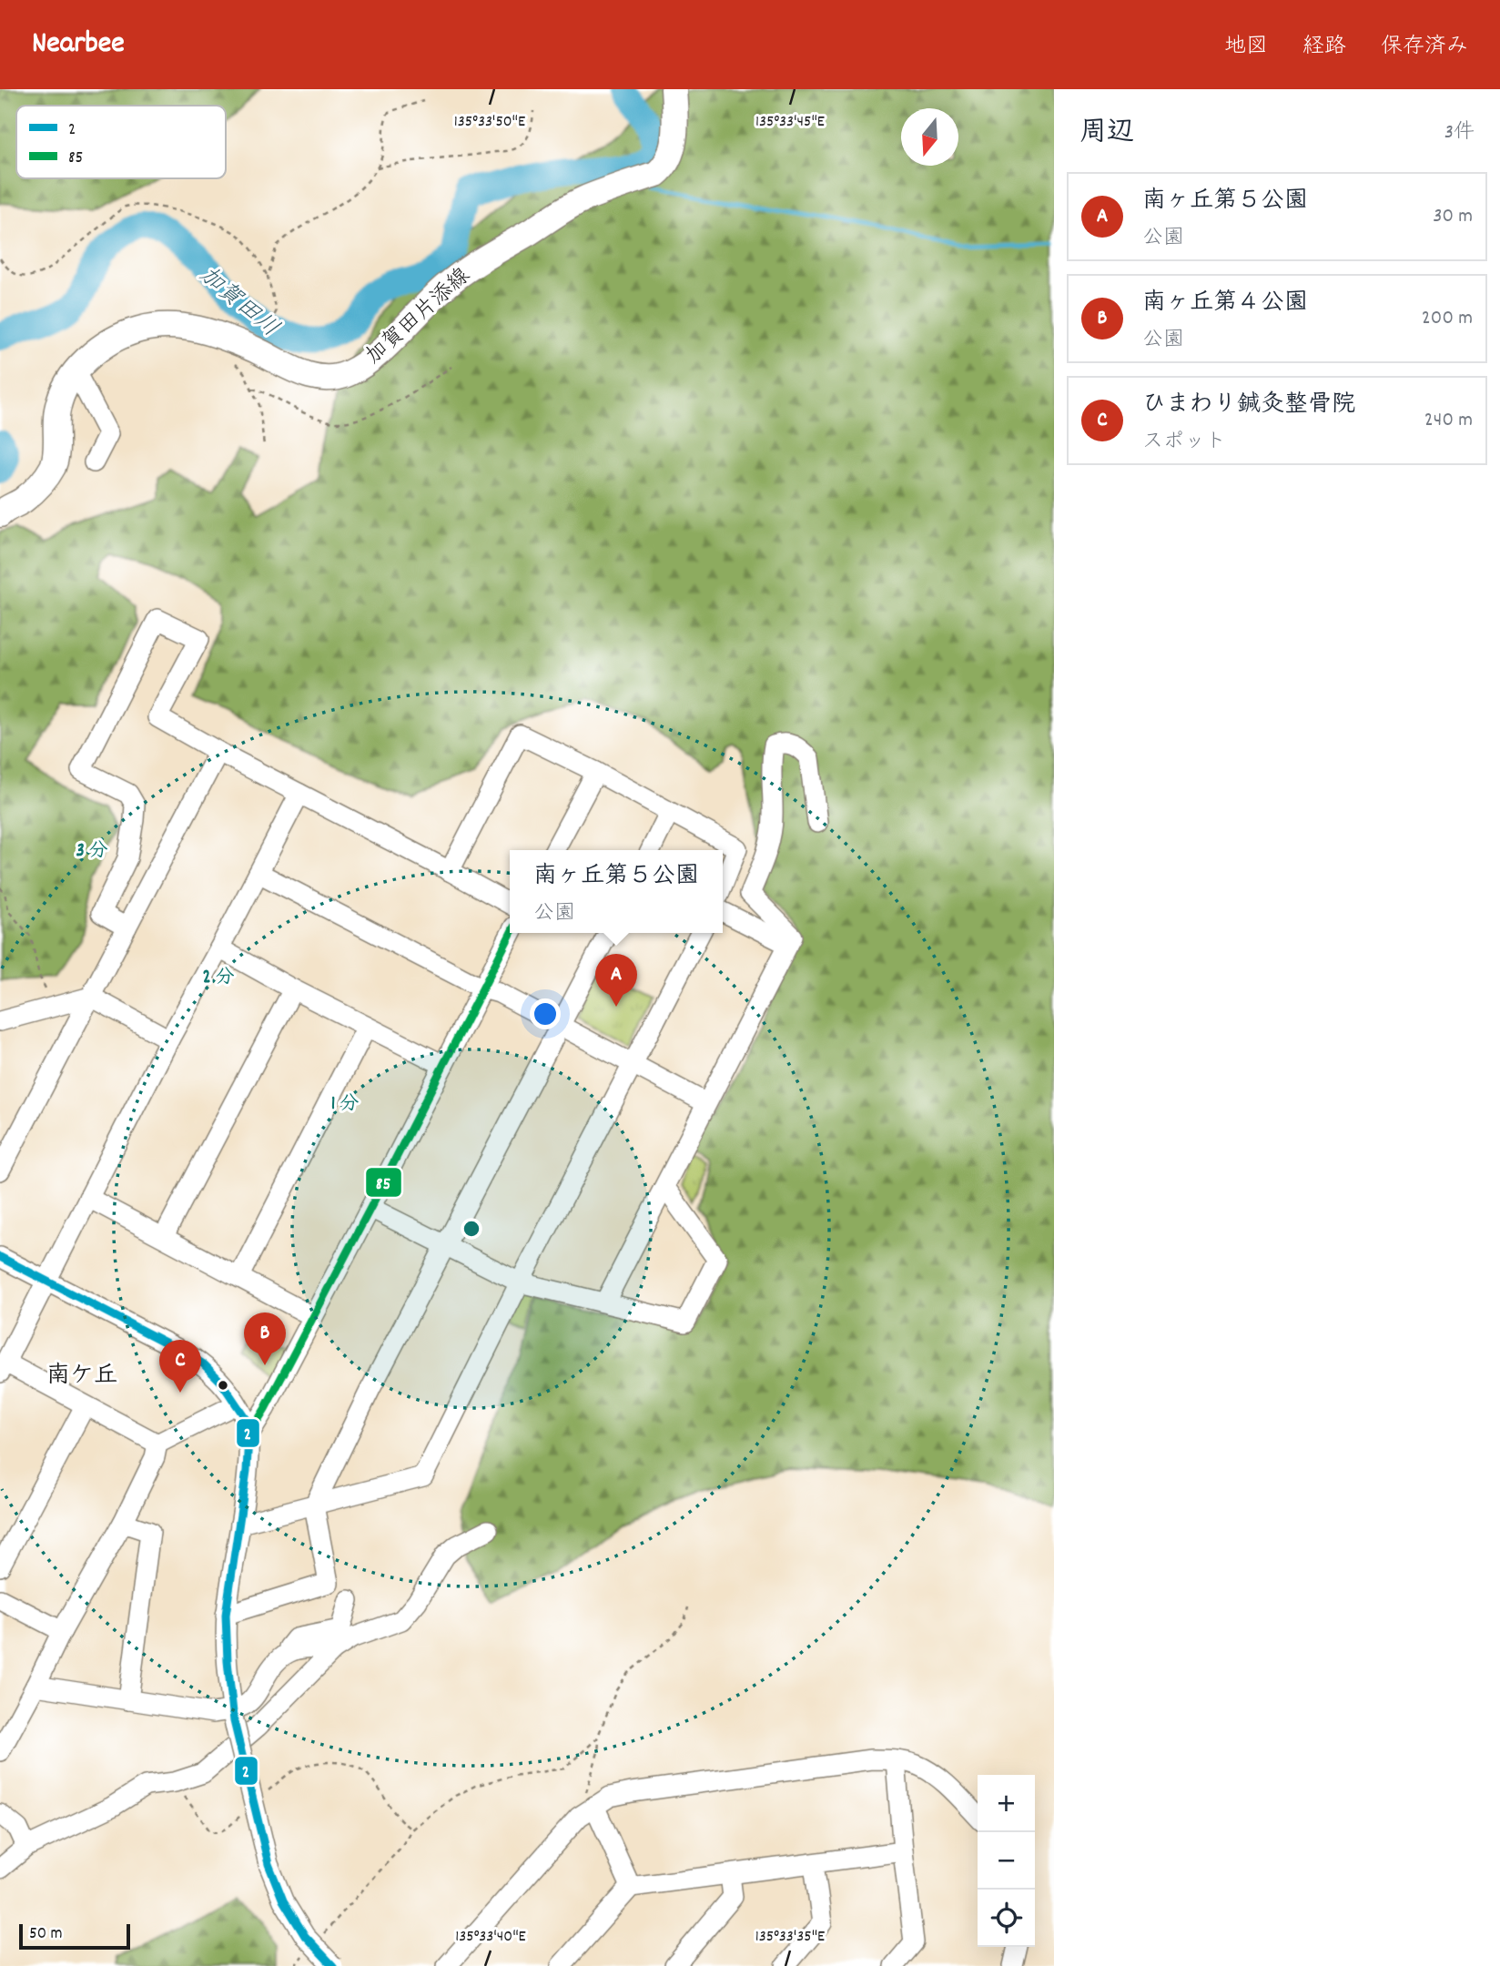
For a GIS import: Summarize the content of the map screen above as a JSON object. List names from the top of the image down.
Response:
{
  "streets": {
    "main road": ["加賀田片添線"]
  },
  "districts": ["南ケ丘"],
  "water": ["加賀田川"],
  "lines": ["transit line 85", "transit line 2"],
  "legend": ["2", "85"],
  "scale_bar": "50 m",
  "north": "bottom",
  "page": {
    "header": "Nearbee",
    "nav": ["地図", "経路", "保存済み"],
    "heading": ["周辺", "3件"],
    "list": [
      {
        "mark": "A",
        "name": "南ヶ丘第５公園",
        "note": "公園",
        "value": "30 m"
      },
      {
        "mark": "B",
        "name": "南ヶ丘第４公園",
        "note": "公園",
        "value": "200 m"
      },
      {
        "mark": "C",
        "name": "ひまわり鍼灸整骨院",
        "note": "スポット",
        "value": "240 m"
      }
    ],
    "popup": ["南ヶ丘第５公園", "公園"],
    "pins": ["A", "B", "C"],
    "map_buttons": ["+", "−"],
    "scale": "50 m"
  },
  "coordinates": [
    "135°33'50\"E",
    "135°33'45\"E",
    "135°33'40\"E",
    "135°33'35\"E"
  ],
  "rings": ["3 分", "2 分", "1 分"]
}
